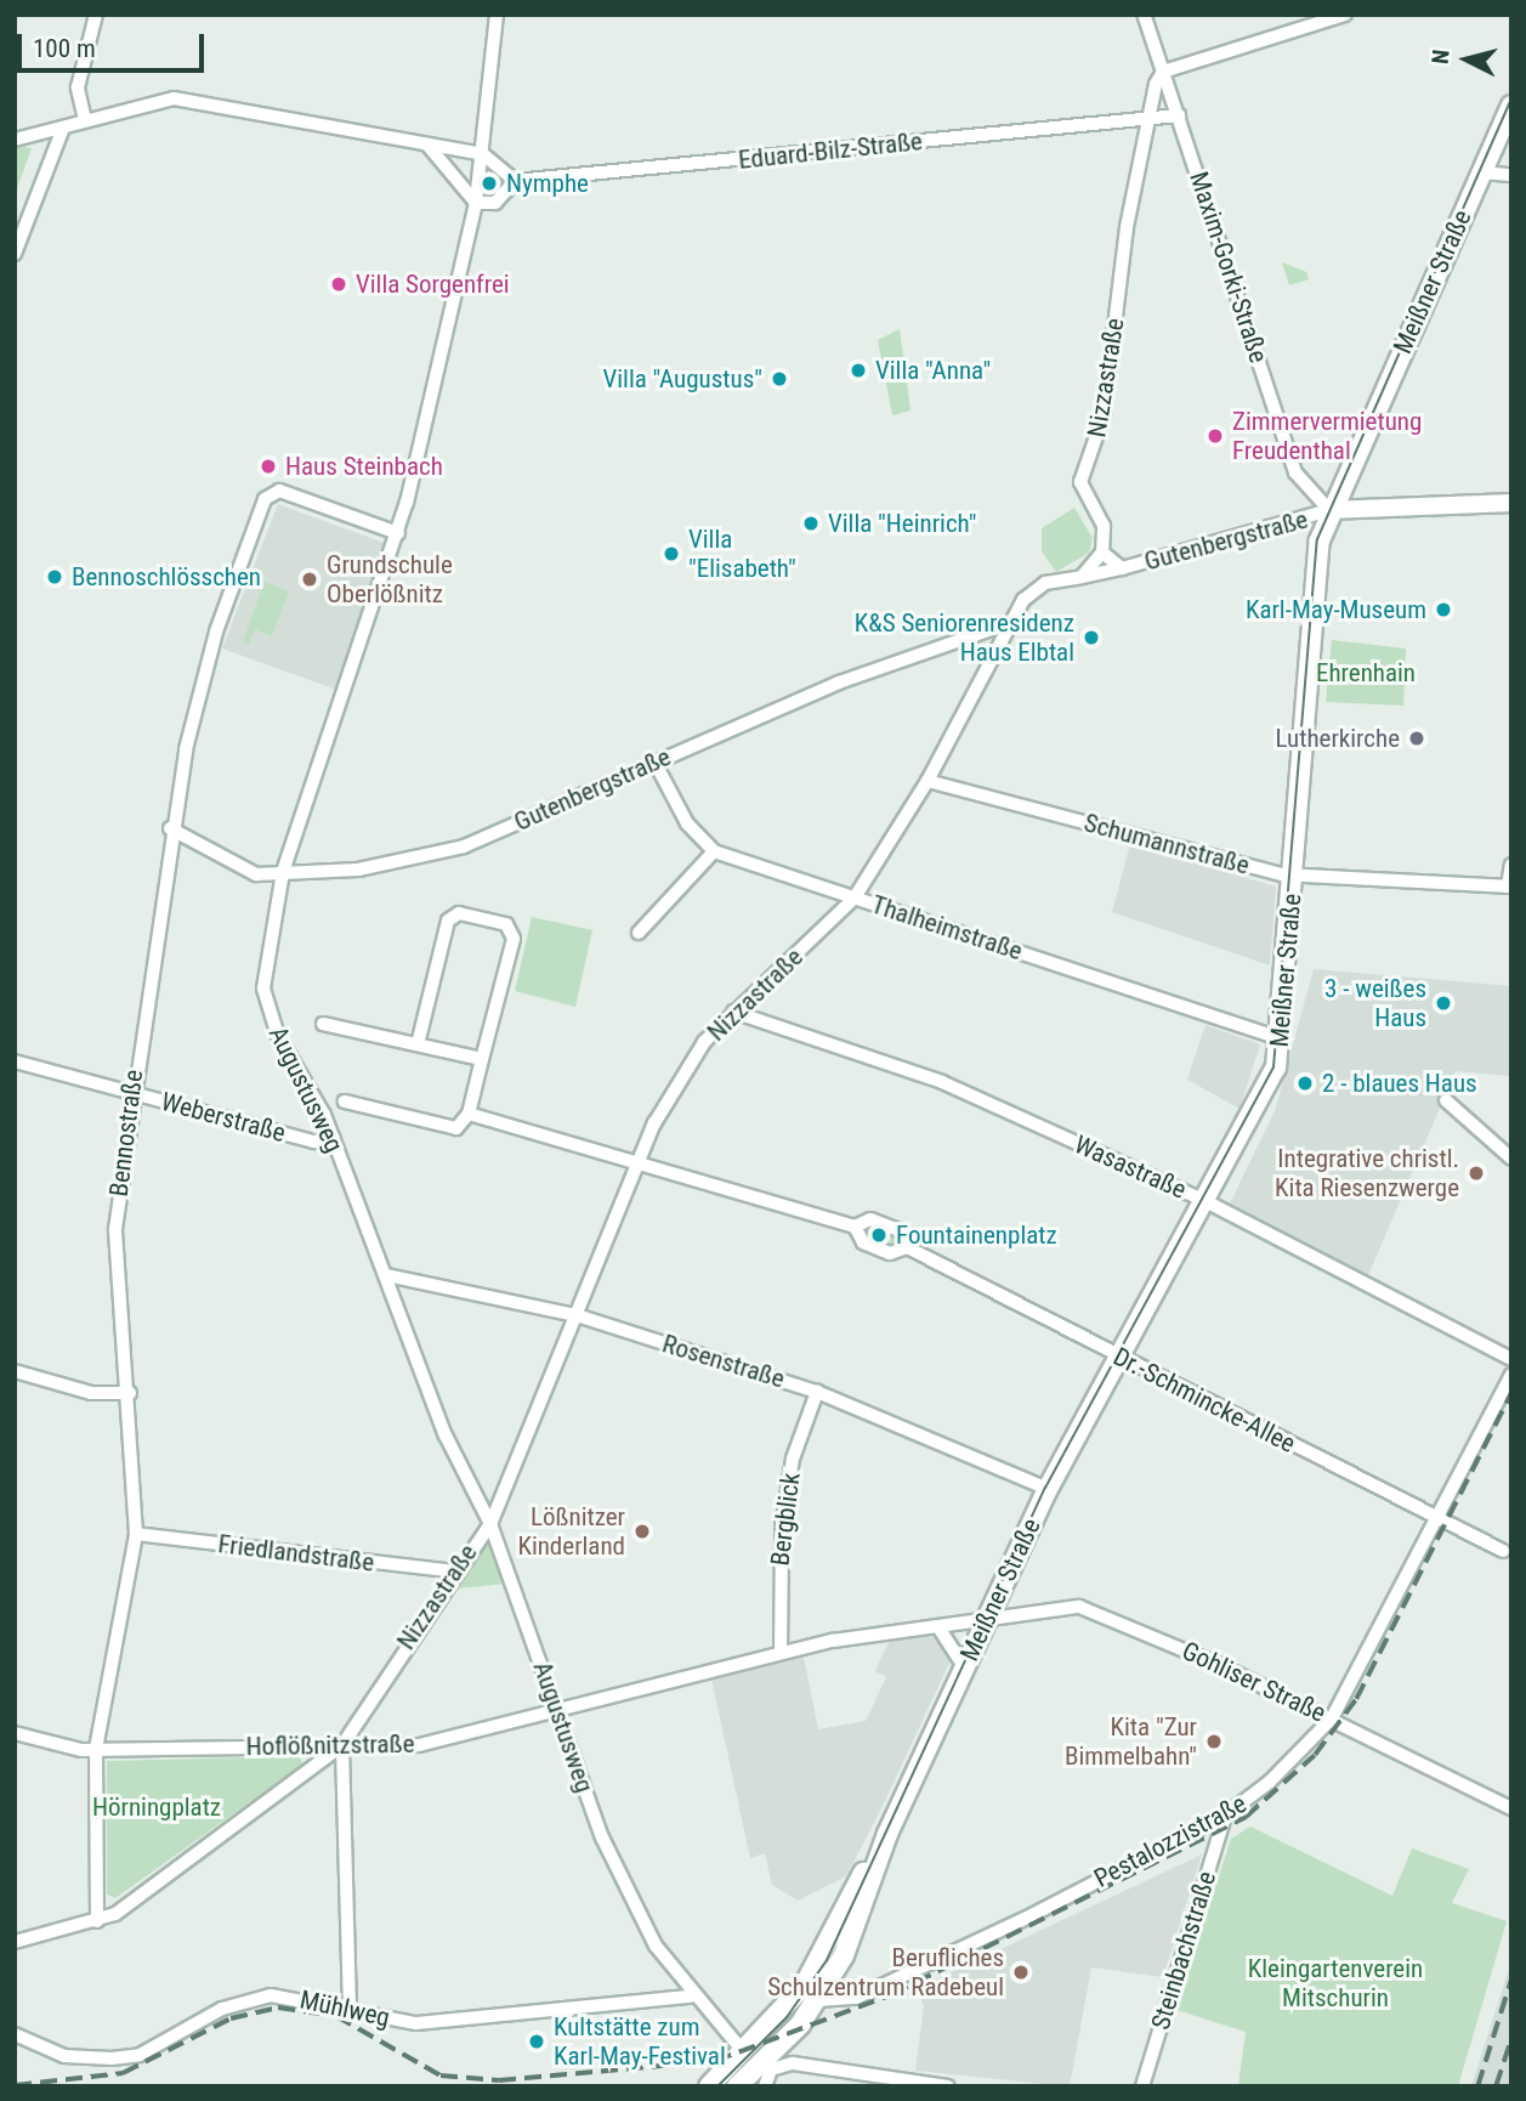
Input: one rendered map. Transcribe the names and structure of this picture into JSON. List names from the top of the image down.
{
  "streets": {
    "main road": ["Meißner Straße"],
    "street": [
      "Eduard-Bilz-Straße",
      "Maxim-Gorki-Straße",
      "Nizzastraße",
      "Gutenbergstraße",
      "Schumannstraße",
      "Thalheimstraße",
      "Augustusweg",
      "Weberstraße",
      "Bennostraße",
      "Wasastraße",
      "Rosenstraße",
      "Dr.-Schmincke-Allee",
      "Bergblick",
      "Friedlandstraße",
      "Gohliser Straße",
      "Hoflößnitzstraße",
      "Pestalozzistraße",
      "Steinbachstraße",
      "Mühlweg"
    ]
  },
  "crossings": [
    ["Eduard-Bilz-Straße", "Maxim-Gorki-Straße"],
    ["Eduard-Bilz-Straße", "Nizzastraße"],
    ["Maxim-Gorki-Straße", "Meißner Straße"],
    ["Maxim-Gorki-Straße", "Nizzastraße"],
    ["Maxim-Gorki-Straße", "Gutenbergstraße"],
    ["Meißner Straße", "Gutenbergstraße"],
    ["Meißner Straße", "Schumannstraße"],
    ["Meißner Straße", "Thalheimstraße"],
    ["Meißner Straße", "Augustusweg"],
    ["Meißner Straße", "Wasastraße"],
    ["Meißner Straße", "Rosenstraße"],
    ["Meißner Straße", "Dr.-Schmincke-Allee"],
    ["Meißner Straße", "Gohliser Straße"],
    ["Meißner Straße", "Hoflößnitzstraße"],
    ["Meißner Straße", "Pestalozzistraße"],
    ["Nizzastraße", "Gutenbergstraße"],
    ["Nizzastraße", "Schumannstraße"],
    ["Nizzastraße", "Thalheimstraße"],
    ["Nizzastraße", "Augustusweg"],
    ["Nizzastraße", "Wasastraße"],
    ["Nizzastraße", "Rosenstraße"],
    ["Nizzastraße", "Dr.-Schmincke-Allee"],
    ["Nizzastraße", "Friedlandstraße"],
    ["Nizzastraße", "Hoflößnitzstraße"],
    ["Gutenbergstraße", "Thalheimstraße"],
    ["Gutenbergstraße", "Augustusweg"],
    ["Gutenbergstraße", "Bennostraße"],
    ["Augustusweg", "Weberstraße"],
    ["Augustusweg", "Bennostraße"],
    ["Augustusweg", "Rosenstraße"],
    ["Augustusweg", "Dr.-Schmincke-Allee"],
    ["Augustusweg", "Hoflößnitzstraße"],
    ["Augustusweg", "Mühlweg"],
    ["Weberstraße", "Bennostraße"],
    ["Bennostraße", "Friedlandstraße"],
    ["Bennostraße", "Hoflößnitzstraße"],
    ["Rosenstraße", "Bergblick"],
    ["Dr.-Schmincke-Allee", "Pestalozzistraße"],
    ["Bergblick", "Hoflößnitzstraße"],
    ["Gohliser Straße", "Hoflößnitzstraße"],
    ["Gohliser Straße", "Pestalozzistraße"],
    ["Pestalozzistraße", "Steinbachstraße"]
  ],
  "parks": ["Ehrenhain", "Hörningplatz", "Kleingartenverein Mitschurin"],
  "places": [
    "Nymphe",
    "Villa Sorgenfrei",
    "Villa \"Anna\"",
    "Villa \"Augustus\"",
    "Zimmervermietung Freudenthal",
    "Haus Steinbach",
    "Villa \"Heinrich\"",
    "Villa \"Elisabeth\"",
    "Bennoschlösschen",
    "Grundschule Oberlößnitz",
    "Karl-May-Museum",
    "K&S Seniorenresidenz Haus Elbtal",
    "Lutherkirche",
    "3 - weißes Haus",
    "2 - blaues Haus",
    "Integrative christl. Kita Riesenzwerge",
    "Fountainenplatz",
    "Lößnitzer Kinderland",
    "Kita \"Zur Bimmelbahn\"",
    "Berufliches Schulzentrum Radebeul",
    "Kultstätte zum Karl-May-Festival"
  ],
  "scale_bar": "100 m",
  "north": "left"
}
